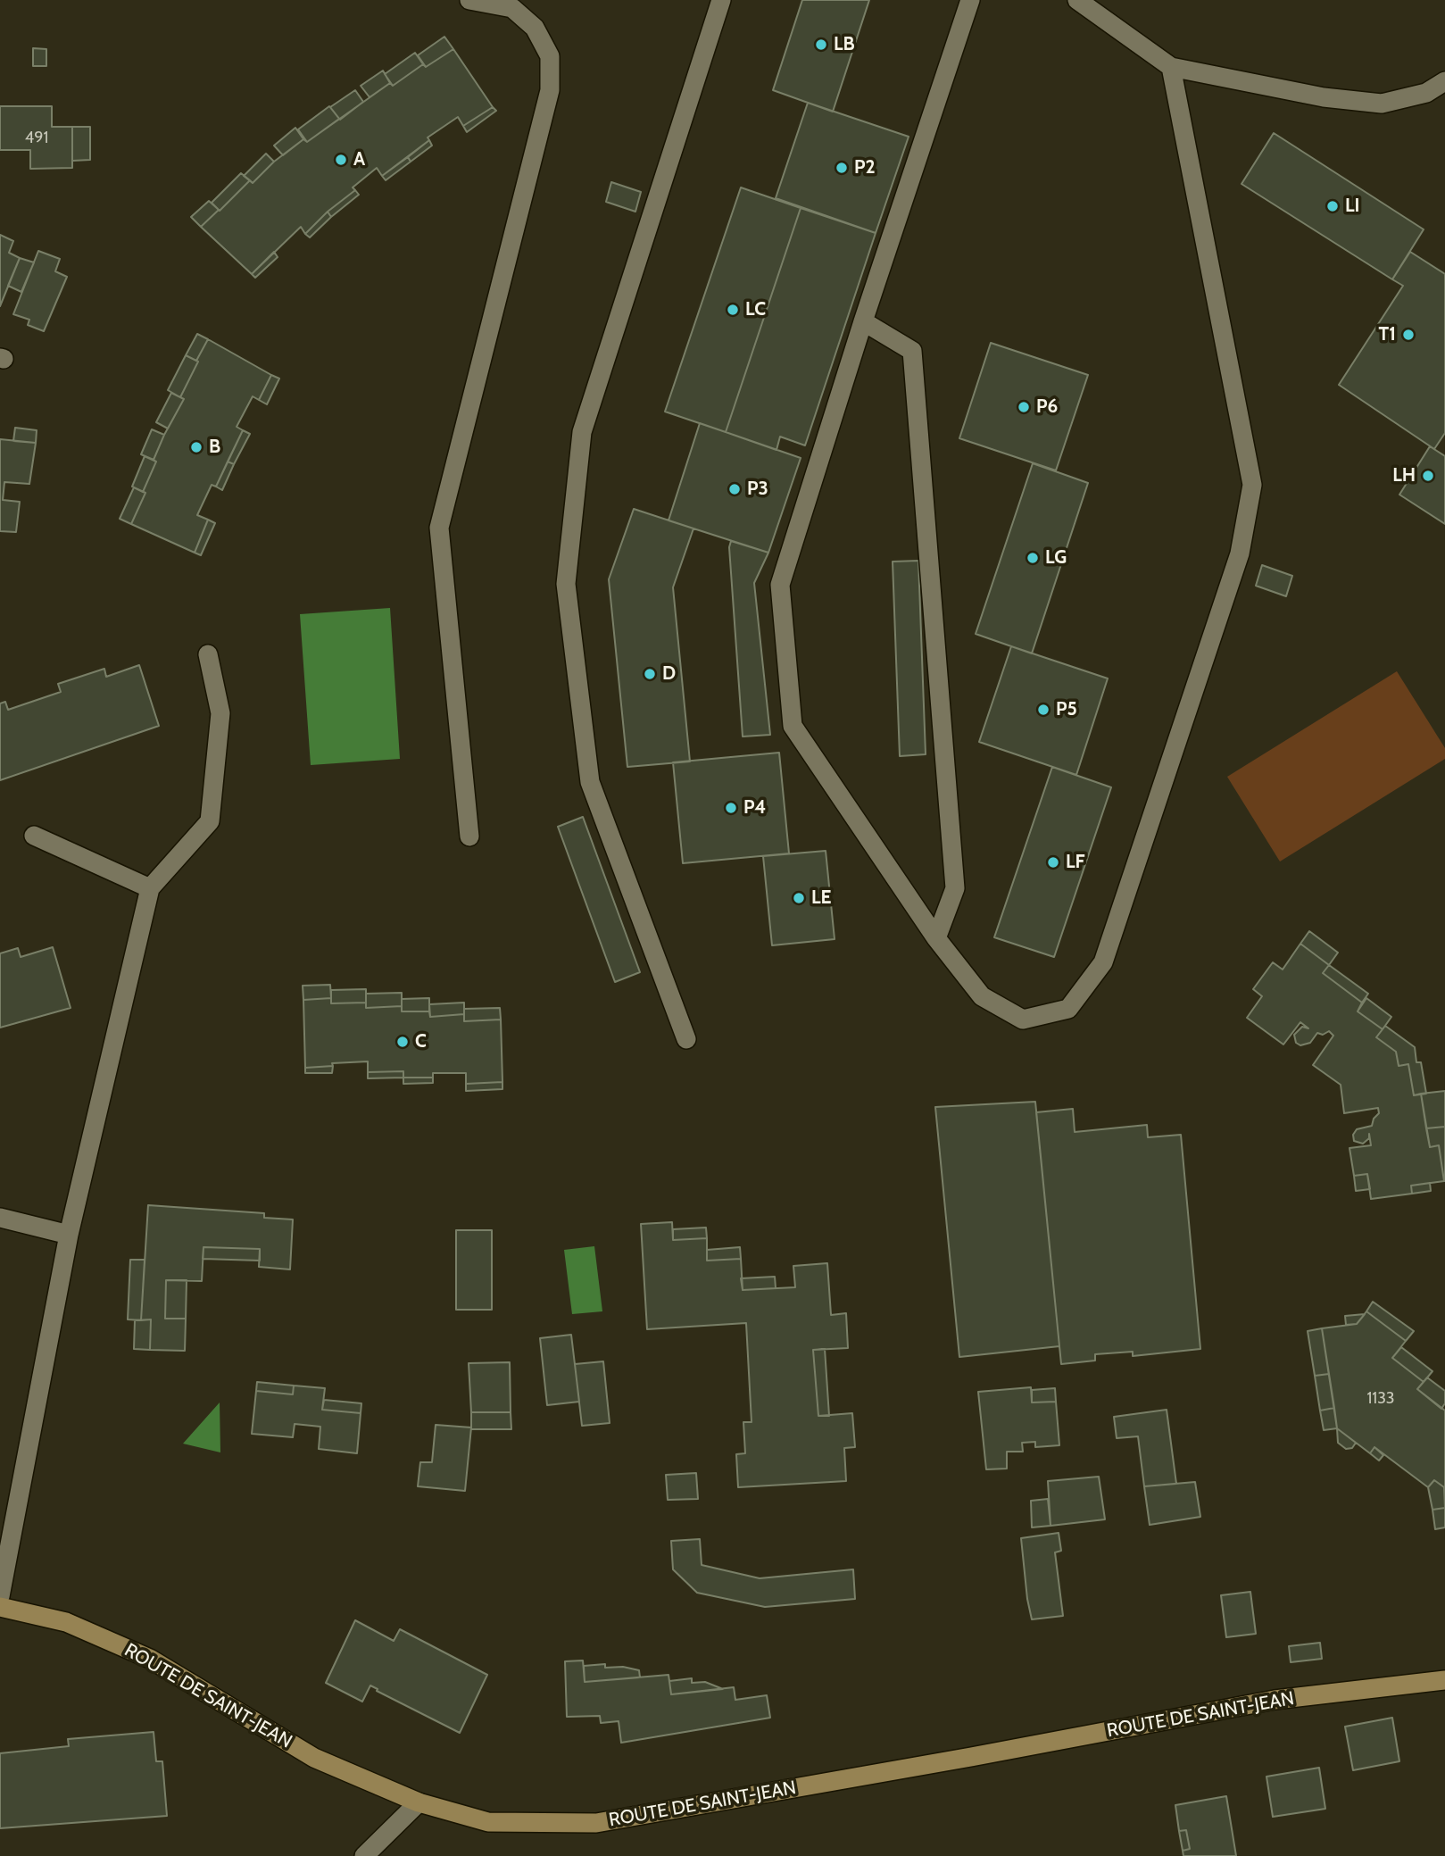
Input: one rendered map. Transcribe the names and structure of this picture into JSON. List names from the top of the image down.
{
  "streets": {
    "street": ["ROUTE DE SAINT-JEAN"]
  },
  "places": [
    "LB",
    "A",
    "P2",
    "LI",
    "LC",
    "T1",
    "P6",
    "B",
    "LH",
    "P3",
    "LG",
    "D",
    "P5",
    "P4",
    "LF",
    "LE",
    "C"
  ],
  "house_numbers": ["491", "1133"]
}
